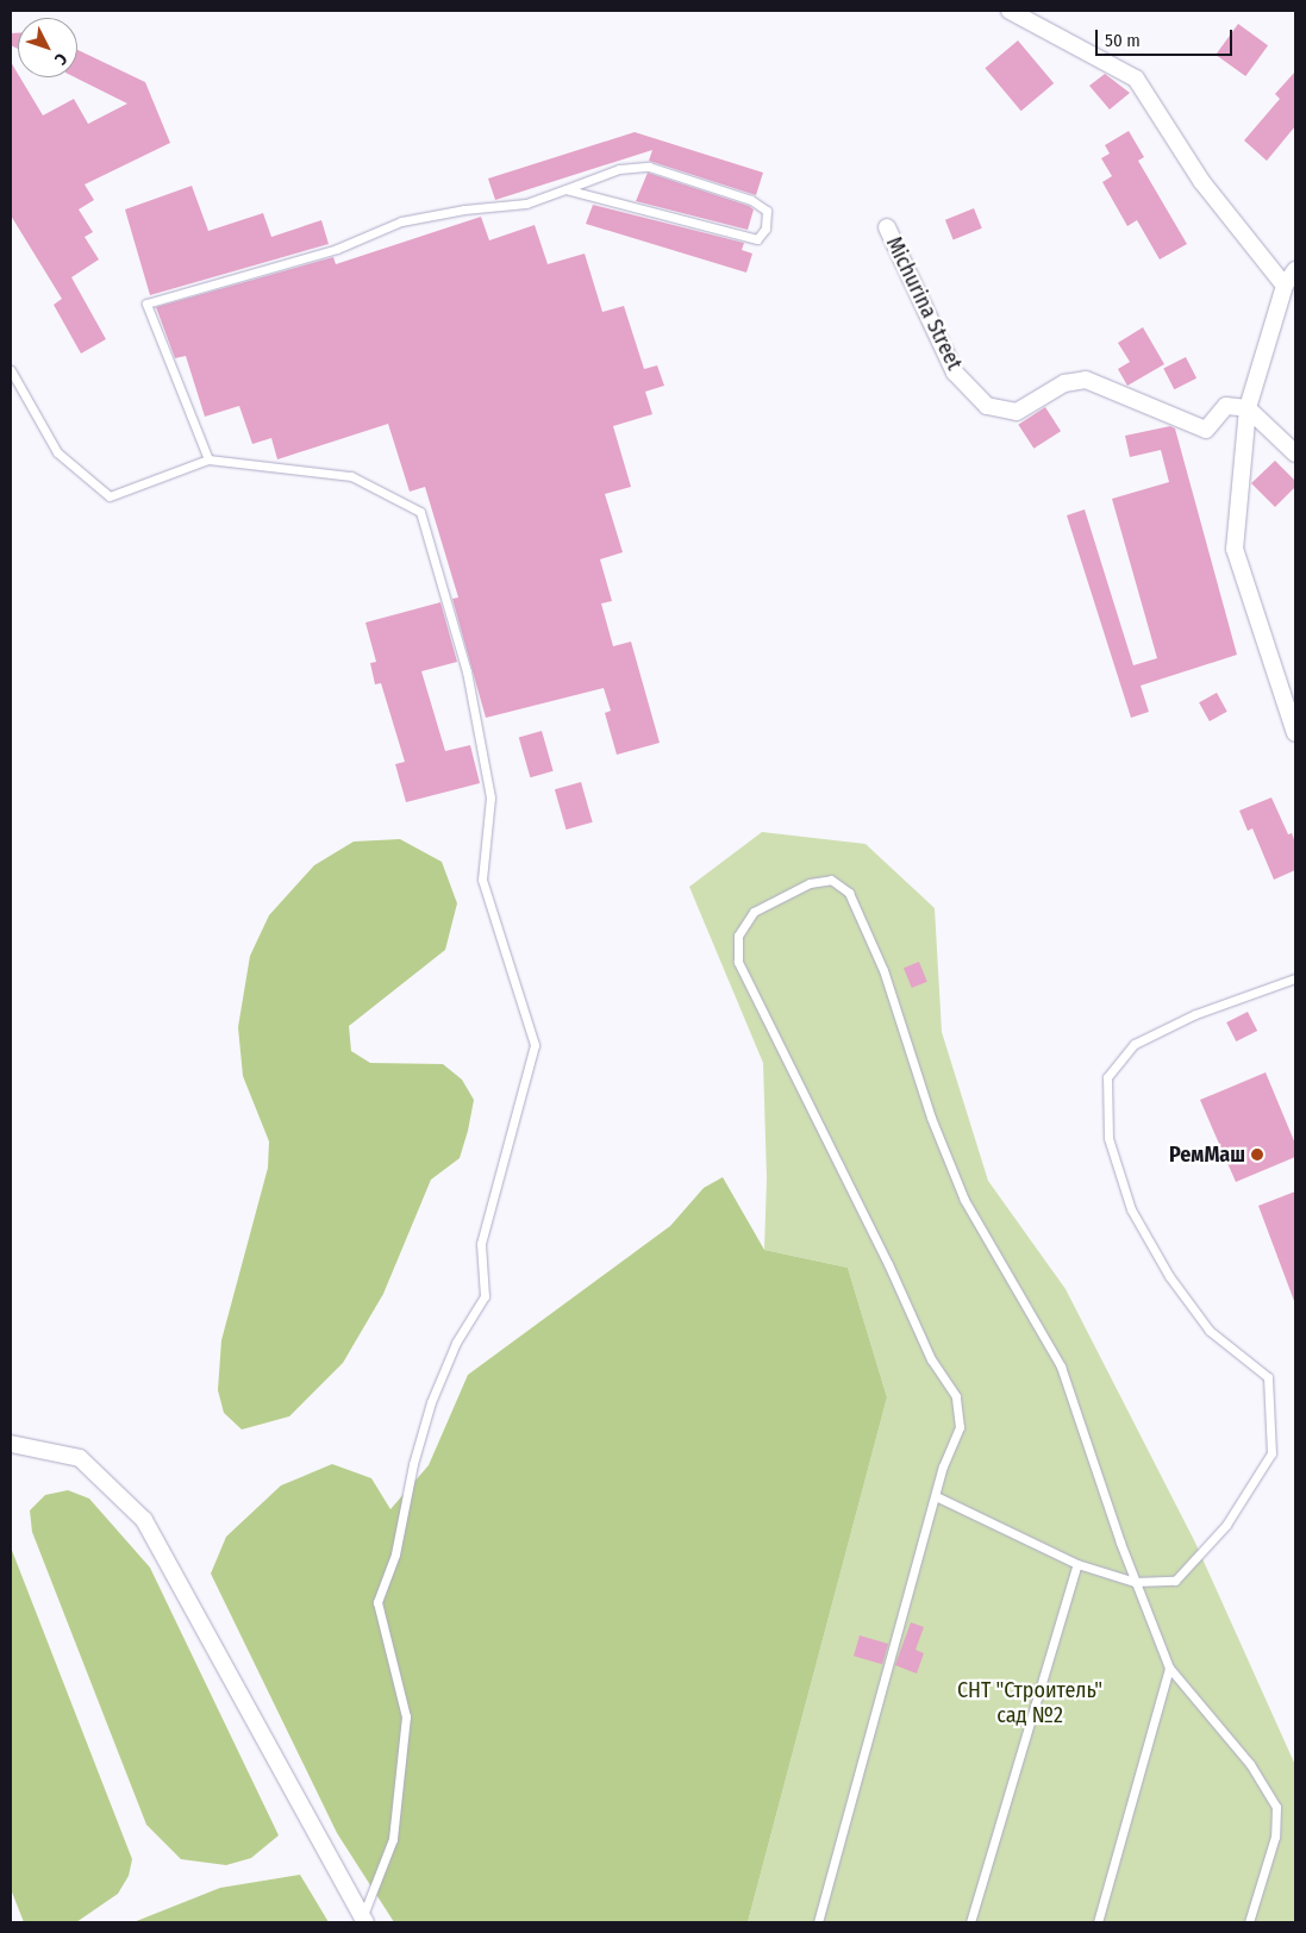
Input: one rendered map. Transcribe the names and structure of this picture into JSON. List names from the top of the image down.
{
  "streets": {
    "street": ["Michurina Street"]
  },
  "parks": ["СНТ \"Строитель\" сад №2"],
  "places": ["РемМаш"],
  "scale_bar": "50 m",
  "north": "bottom right"
}
